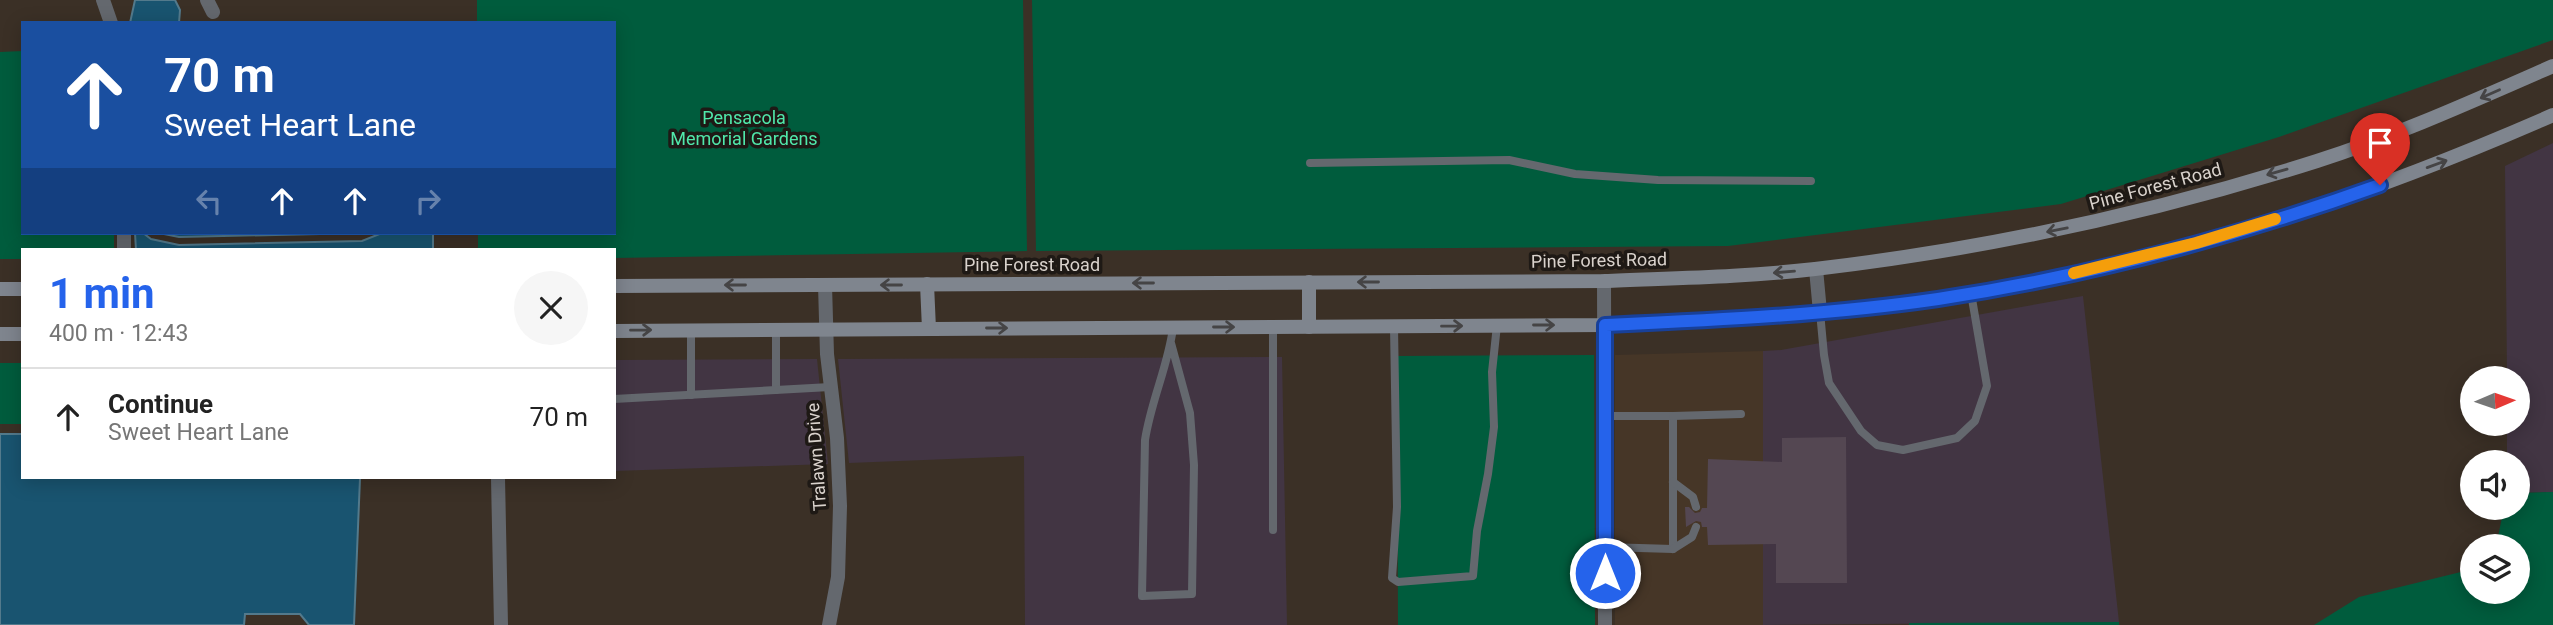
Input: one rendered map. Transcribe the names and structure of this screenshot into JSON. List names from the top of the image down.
{
  "streets": {
    "main road": ["Pine Forest Road"],
    "street": ["Tralawn Drive"]
  },
  "crossings": [
    ["Pine Forest Road", "Tralawn Drive"]
  ],
  "parks": ["Pensacola Memorial Gardens"],
  "north": "right",
  "page": {
    "turn": ["70 m", "Sweet Heart Lane"],
    "heading": ["1 min", "400 m · 12:43"],
    "list": [
      {
        "name": "Continue",
        "note": "Sweet Heart Lane",
        "value": "70 m"
      }
    ]
  }
}
